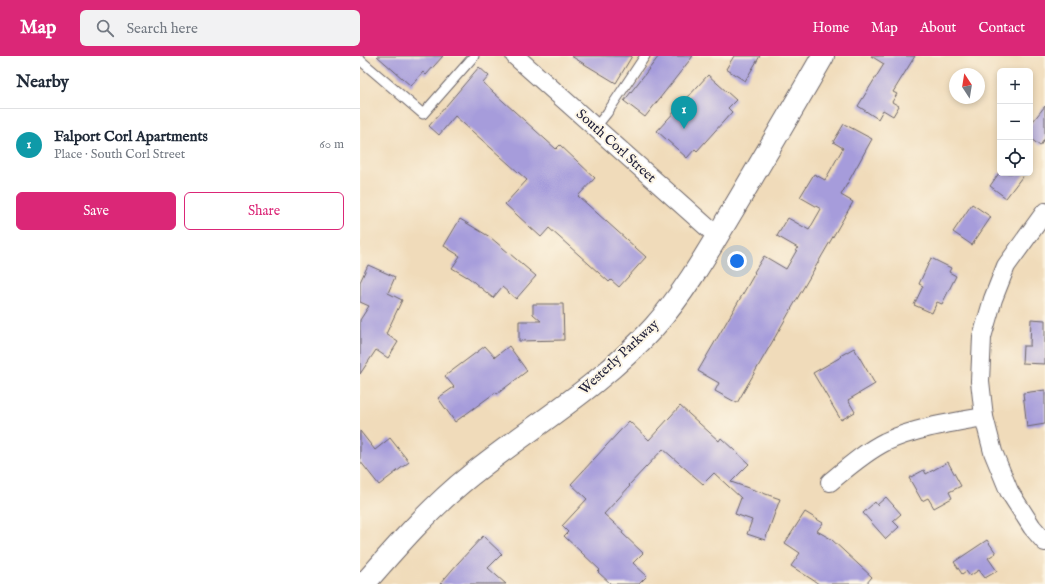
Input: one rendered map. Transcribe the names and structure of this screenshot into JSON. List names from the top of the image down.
{
  "streets": {
    "main road": ["Westerly Parkway"],
    "street": ["South Corl Street"]
  },
  "crossings": [
    ["South Corl Street", "Westerly Parkway"]
  ],
  "north": "top",
  "page": {
    "header": "Map",
    "search": "Search here",
    "nav": [
      "Home",
      "Map",
      "About",
      "Contact"
    ],
    "heading": "Nearby",
    "map_buttons": ["+", "−"],
    "pins": "1",
    "list": [
      {
        "mark": "1",
        "name": "Falport Corl Apartments",
        "note": "Place · South Corl Street",
        "value": "60 m"
      }
    ],
    "buttons": ["Save", "Share"]
  }
}
